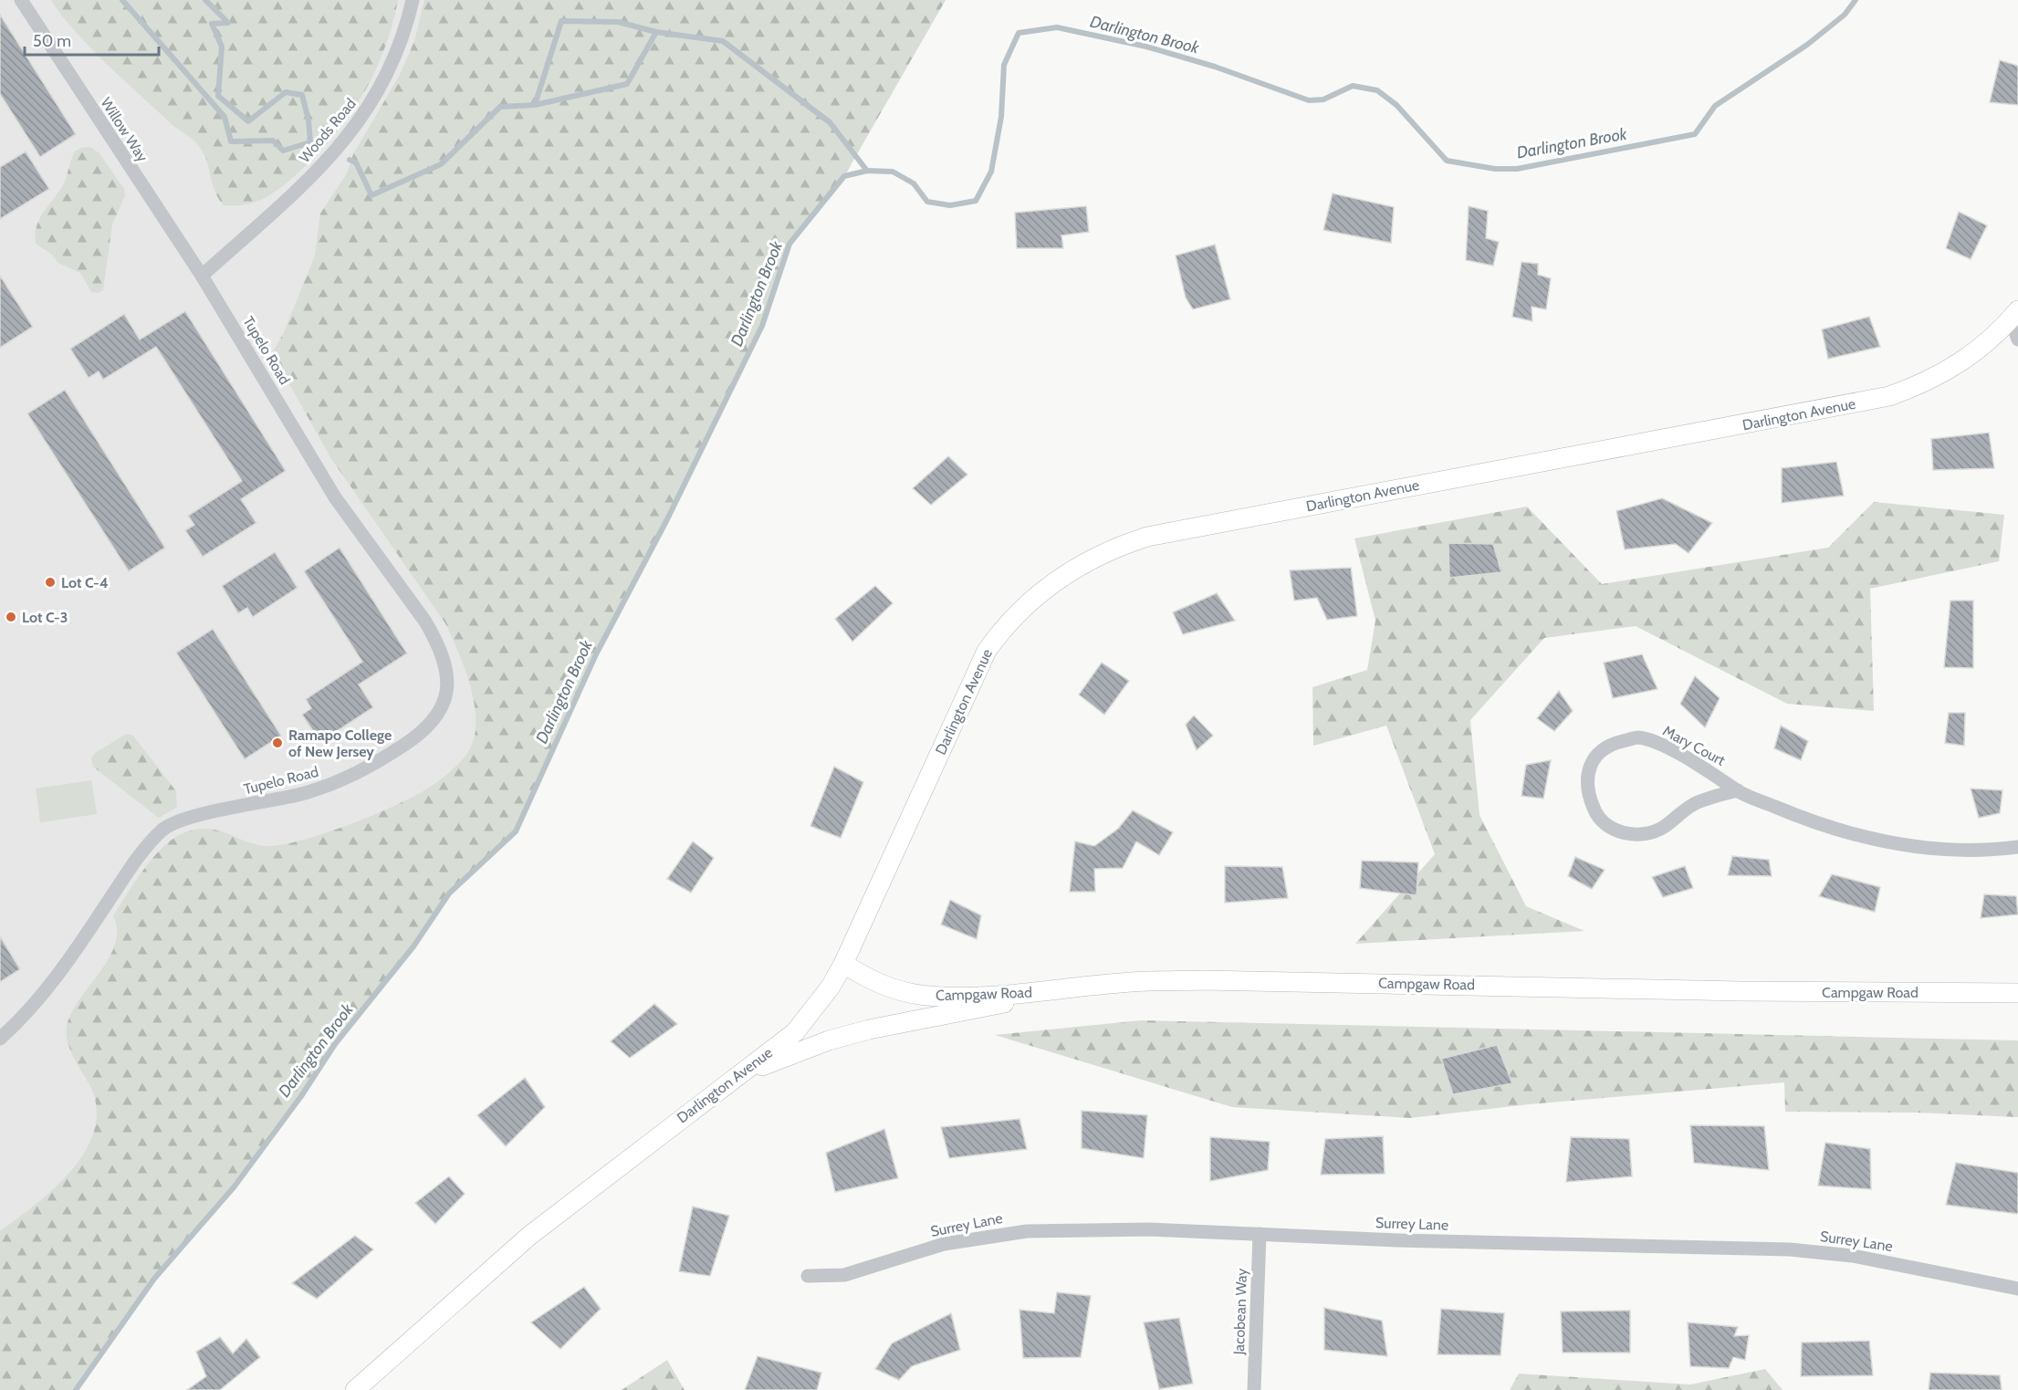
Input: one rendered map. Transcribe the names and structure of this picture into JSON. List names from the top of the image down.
{
  "streets": {
    "main road": ["Darlington Avenue", "Campgaw Road"],
    "street": [
      "Willow Way",
      "Woods Road",
      "Tupelo Road",
      "Mary Court",
      "Surrey Lane",
      "Jacobean Way"
    ]
  },
  "crossings": [
    ["Willow Way", "Woods Road"],
    ["Willow Way", "Tupelo Road"],
    ["Woods Road", "Tupelo Road"],
    ["Darlington Avenue", "Campgaw Road"],
    ["Surrey Lane", "Jacobean Way"]
  ],
  "water": ["Darlington Brook"],
  "places": ["Lot C-4", "Lot C-3", "Ramapo College of New Jersey"],
  "scale_bar": "50 m"
}
